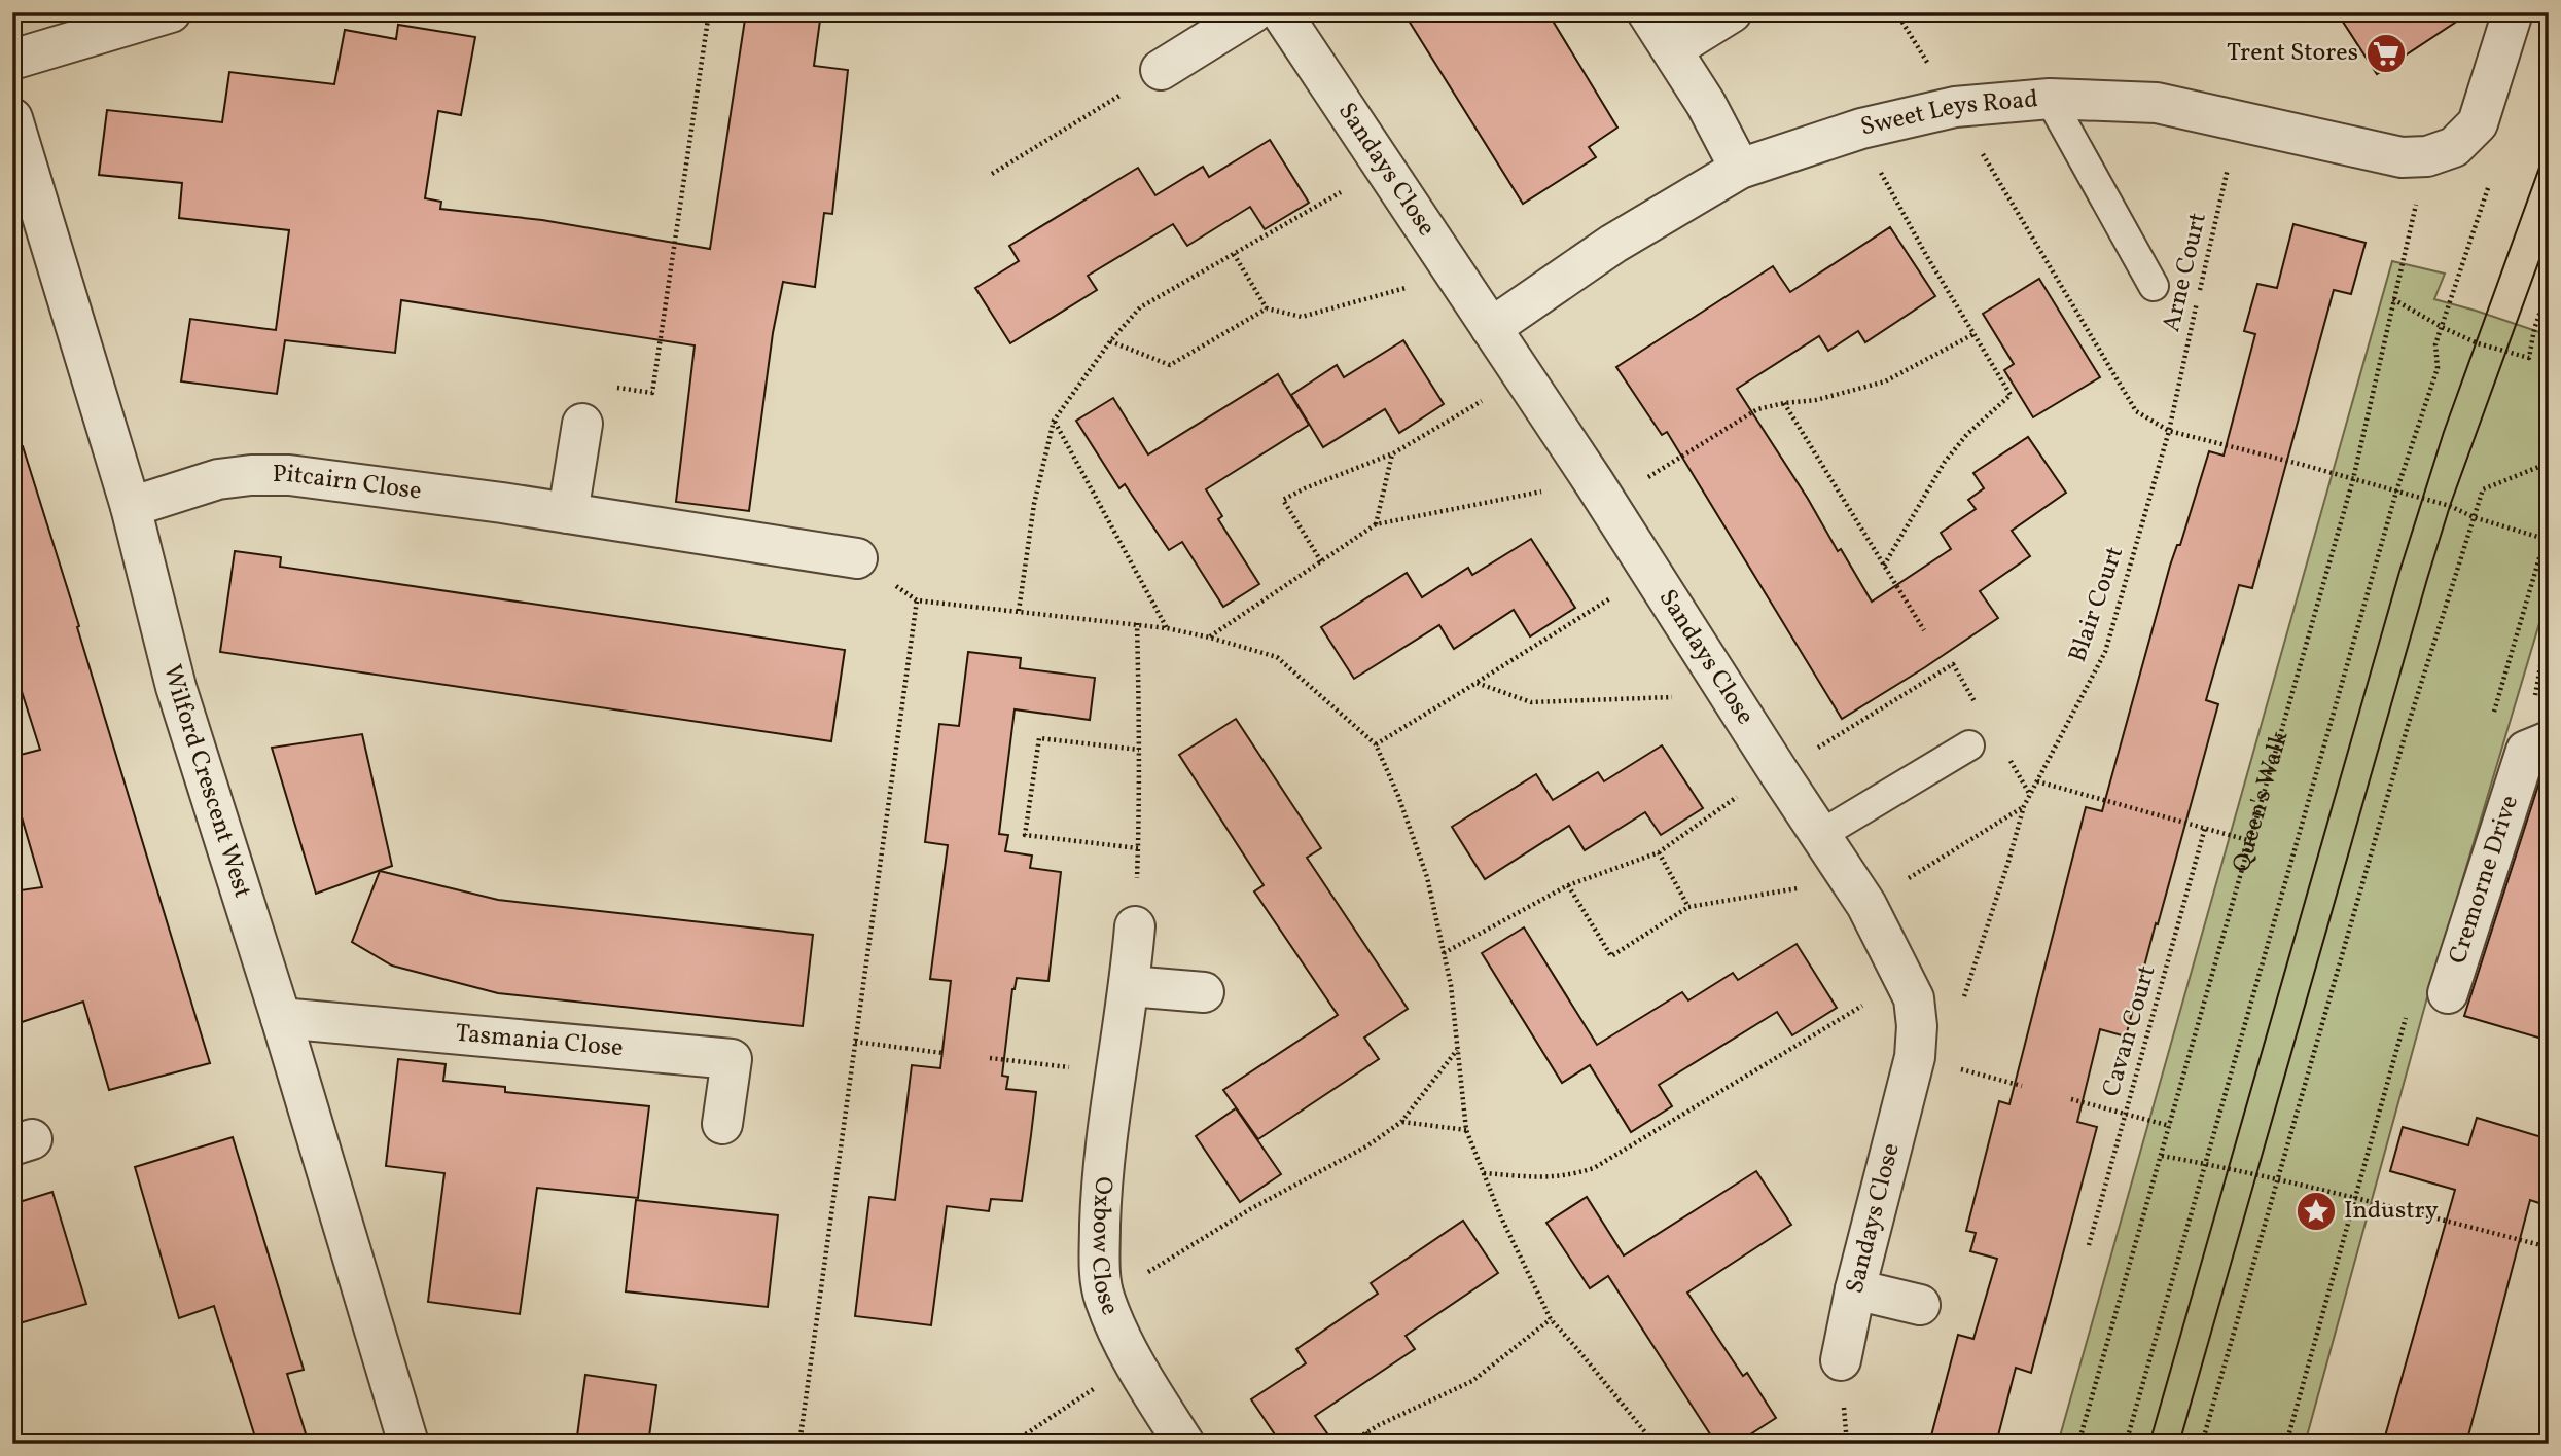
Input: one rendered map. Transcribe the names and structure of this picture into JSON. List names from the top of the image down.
{
  "streets": {
    "street": [
      "Sweet Leys Road",
      "Sandays Close",
      "Pitcairn Close",
      "Wilford Crescent West",
      "Cremorne Drive",
      "Tasmania Close",
      "Oxbow Close"
    ],
    "path": [
      "Arne Court",
      "Blair Court",
      "Queen's Walk",
      "Cavan Court"
    ]
  },
  "crossings": [
    ["Sweet Leys Road", "Sandays Close"],
    ["Sweet Leys Road", "Arne Court"],
    ["Sweet Leys Road", "Queen's Walk"],
    ["Arne Court", "Blair Court"],
    ["Pitcairn Close", "Wilford Crescent West"],
    ["Wilford Crescent West", "Tasmania Close"]
  ],
  "places": {
    "supermarket": ["Trent Stores"],
    "place": ["Industry"]
  }
}
